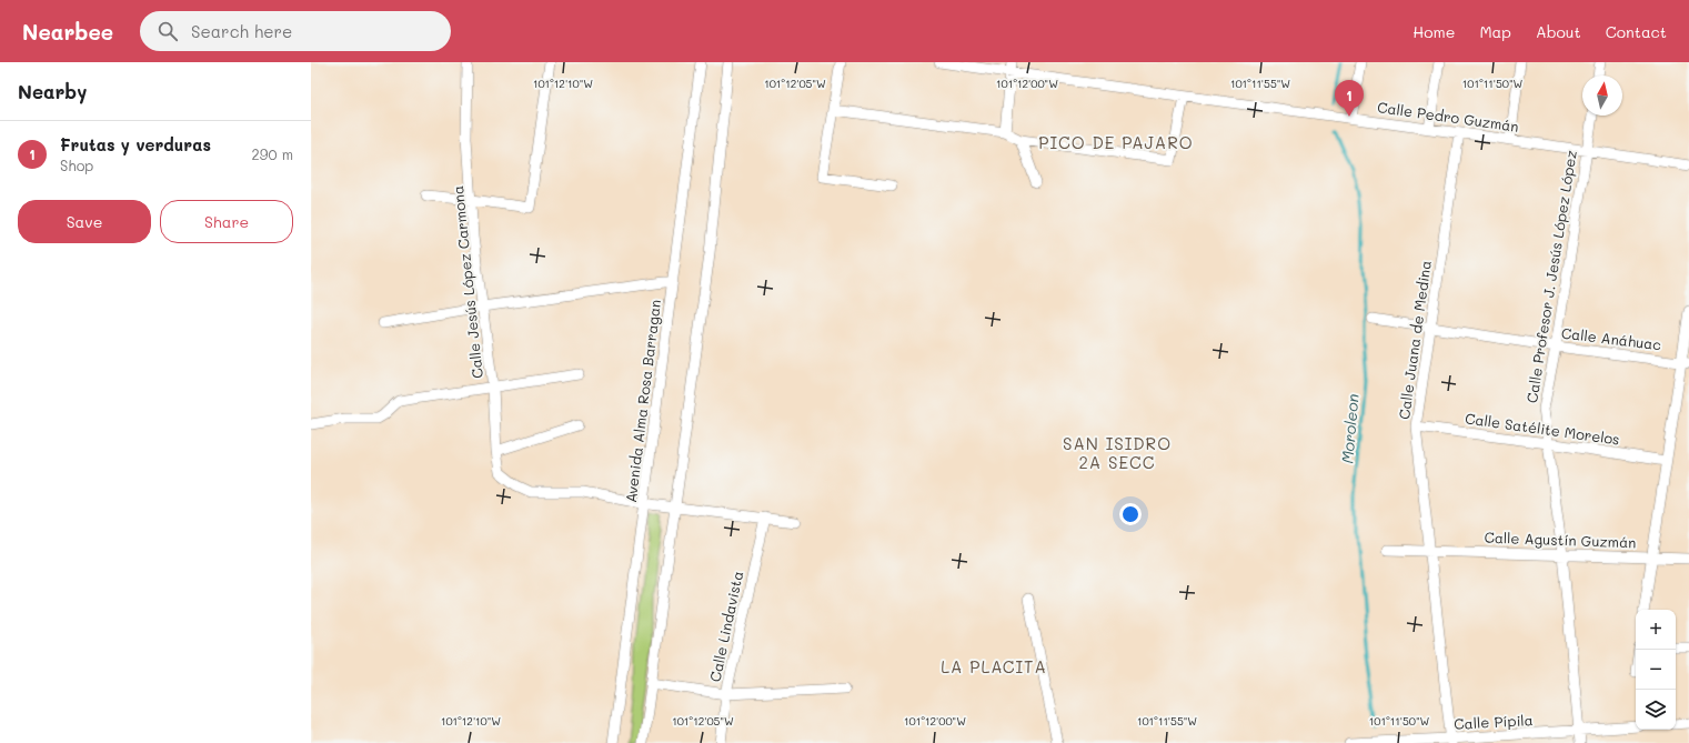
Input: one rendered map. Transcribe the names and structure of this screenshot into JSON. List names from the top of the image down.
{
  "streets": {
    "street": [
      "Calle Pedro Guzmán",
      "Calle Profesor J. Jesús López López",
      "Calle Jesús López Carmona",
      "Calle Anáhuac",
      "Calle Juana de Medina",
      "Avenida Alma Rosa Barragan",
      "Calle Satélite Morelos",
      "Calle Agustín Guzmán",
      "Calle Lindavista",
      "Calle Pípila"
    ]
  },
  "crossings": [
    ["Calle Pedro Guzmán", "Calle Profesor J. Jesús López López"],
    ["Calle Pedro Guzmán", "Calle Juana de Medina"],
    ["Calle Profesor J. Jesús López López", "Calle Anáhuac"],
    ["Calle Profesor J. Jesús López López", "Calle Satélite Morelos"],
    ["Calle Profesor J. Jesús López López", "Calle Agustín Guzmán"],
    ["Calle Profesor J. Jesús López López", "Calle Pípila"],
    ["Calle Jesús López Carmona", "Avenida Alma Rosa Barragan"],
    ["Calle Anáhuac", "Calle Juana de Medina"],
    ["Calle Juana de Medina", "Calle Satélite Morelos"],
    ["Calle Juana de Medina", "Calle Agustín Guzmán"],
    ["Calle Juana de Medina", "Calle Pípila"]
  ],
  "districts": ["PICO DE PAJARO", "SAN ISIDRO 2A SECC", "LA PLACITA"],
  "water": ["Moroleon"],
  "north": "top",
  "page": {
    "header": "Nearbee",
    "search": "Search here",
    "nav": [
      "Home",
      "Map",
      "About",
      "Contact"
    ],
    "heading": "Nearby",
    "pins": "1",
    "list": [
      {
        "mark": "1",
        "name": "Frutas y verduras",
        "note": "Shop",
        "value": "290 m"
      }
    ],
    "buttons": ["Save", "Share"],
    "map_buttons": ["+", "−"]
  },
  "coordinates": [
    "101°12'10\"W",
    "101°12'05\"W",
    "101°12'00\"W",
    "101°11'55\"W",
    "101°11'50\"W"
  ]
}
